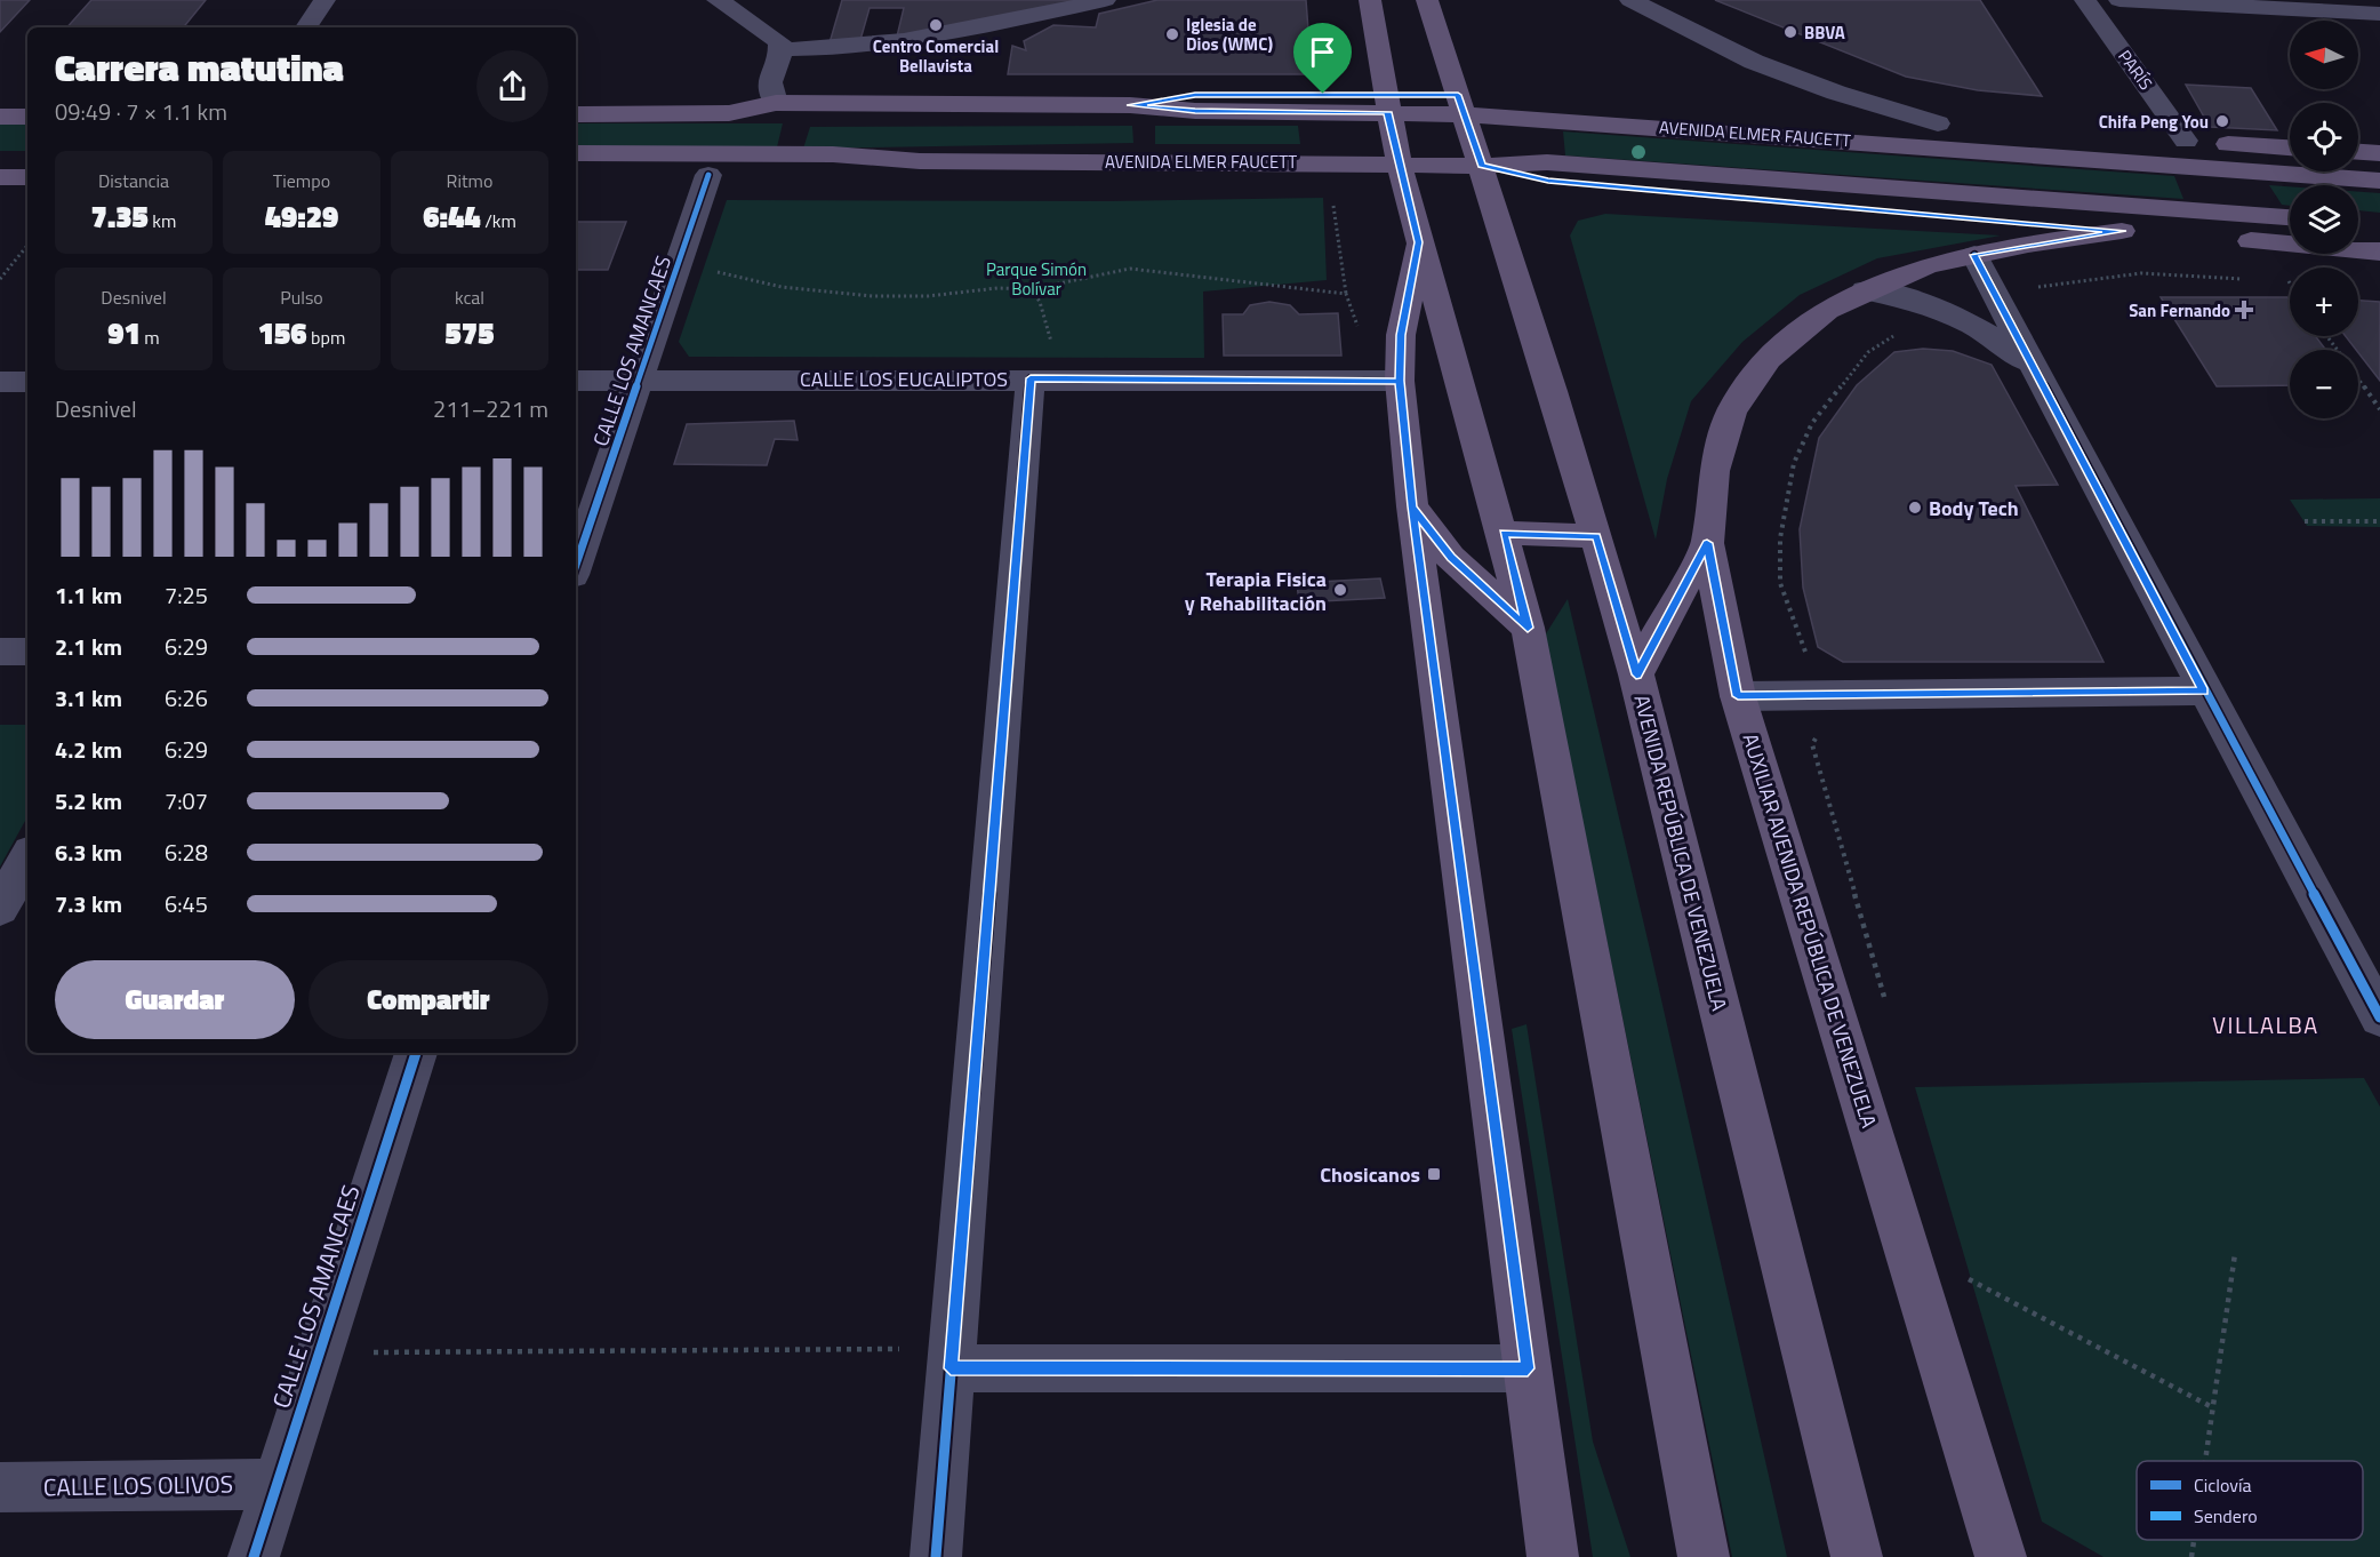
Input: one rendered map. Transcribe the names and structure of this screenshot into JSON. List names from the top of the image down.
{
  "streets": {
    "main road": ["AVENIDA ELMER FAUCETT", "AVENIDA REPÚBLICA DE VENEZUELA", "AUXILIAR AVENIDA REPÚBLICA DE VENEZUELA"],
    "street": [
      "PARÍS",
      "CALLE LOS AMANCAES",
      "CALLE LOS EUCALIPTOS",
      "CALLE LOS OLIVOS"
    ]
  },
  "crossings": [
    ["AVENIDA ELMER FAUCETT", "CALLE LOS AMANCAES"],
    ["AVENIDA ELMER FAUCETT", "AVENIDA REPÚBLICA DE VENEZUELA"],
    ["AVENIDA ELMER FAUCETT", "AUXILIAR AVENIDA REPÚBLICA DE VENEZUELA"],
    ["CALLE LOS AMANCAES", "CALLE LOS EUCALIPTOS"],
    ["CALLE LOS AMANCAES", "CALLE LOS OLIVOS"]
  ],
  "districts": ["VILLALBA"],
  "parks": ["Parque Simón Bolívar"],
  "places": {
    "other": [
      "Centro Comercial Bellavista",
      "BBVA",
      "Iglesia de Dios (WMC)",
      "Chifa Peng You",
      "Body Tech",
      "Terapia Fisica y Rehabilitación"
    ],
    "health": ["San Fernando"],
    "transit": ["Chosicanos"]
  },
  "legend": ["Ciclovía", "Sendero"],
  "north": "left",
  "page": {
    "map_buttons": ["+", "−"],
    "heading": ["Carrera matutina", "09:49 · 7 × 1.1 km"],
    "stats": [
      ["Distancia", "7.35 km"],
      ["Tiempo", "49:29"],
      ["Ritmo", "6:44 /km"],
      ["Desnivel", "91 m"],
      ["Pulso", "156 bpm"],
      ["kcal", "575"]
    ],
    "chart": ["Desnivel", "211–221 m"],
    "list": [
      {
        "name": "1.1 km",
        "note": "7:25"
      },
      {
        "name": "2.1 km",
        "note": "6:29"
      },
      {
        "name": "3.1 km",
        "note": "6:26"
      },
      {
        "name": "4.2 km",
        "note": "6:29"
      },
      {
        "name": "5.2 km",
        "note": "7:07"
      },
      {
        "name": "6.3 km",
        "note": "6:28"
      },
      {
        "name": "7.3 km",
        "note": "6:45"
      }
    ],
    "buttons": ["Guardar", "Compartir"]
  }
}
